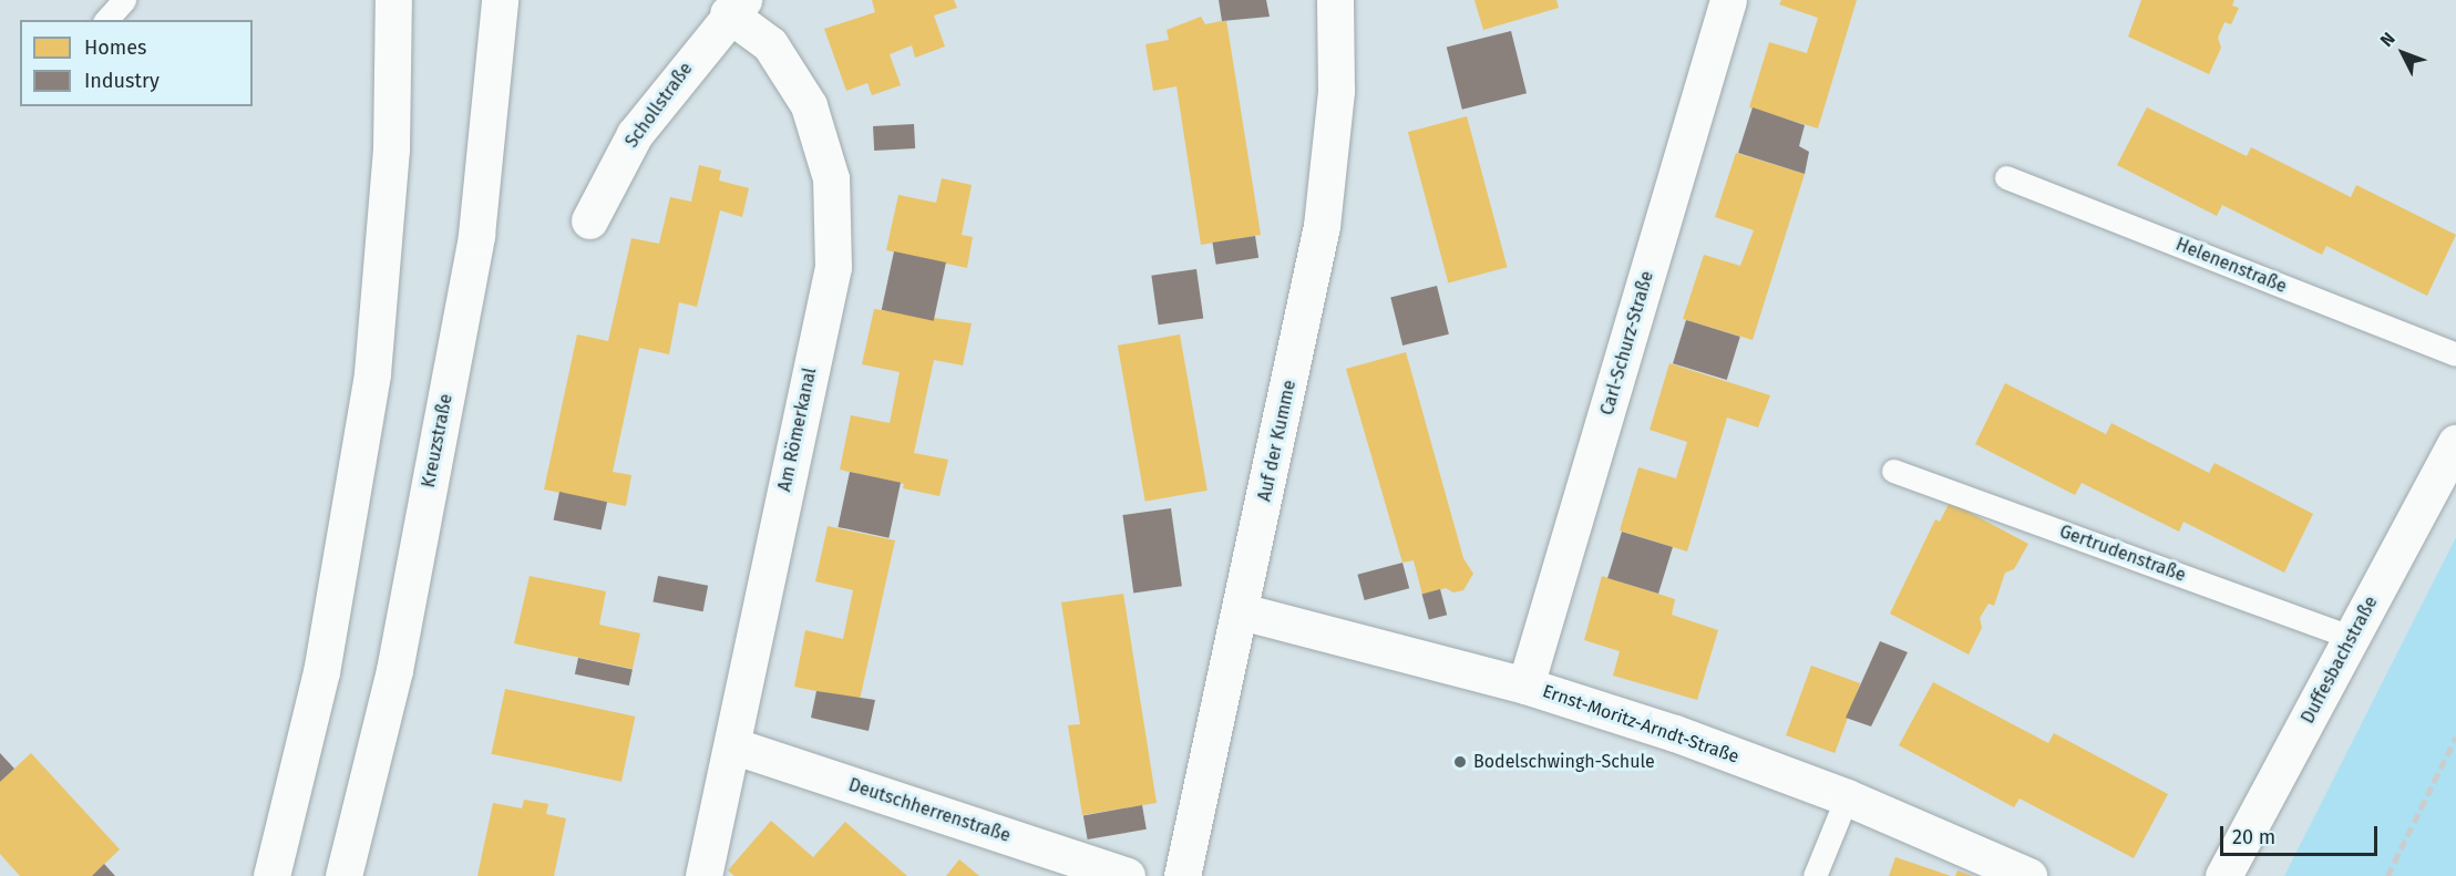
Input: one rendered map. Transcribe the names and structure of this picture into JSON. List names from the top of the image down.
{
  "streets": {
    "street": [
      "Schollstraße",
      "Carl-Schurz-Straße",
      "Am Römerkanal",
      "Kreuzstraße",
      "Auf der Kumme",
      "Duffesbachstraße",
      "Ernst-Moritz-Arndt-Straße",
      "Deutschherrenstraße"
    ],
    "lane": ["Helenenstraße", "Gertrudenstraße"]
  },
  "crossings": [
    ["Schollstraße", "Am Römerkanal"],
    ["Carl-Schurz-Straße", "Ernst-Moritz-Arndt-Straße"],
    ["Am Römerkanal", "Deutschherrenstraße"],
    ["Auf der Kumme", "Ernst-Moritz-Arndt-Straße"],
    ["Gertrudenstraße", "Duffesbachstraße"]
  ],
  "places": ["Bodelschwingh-Schule"],
  "legend": ["Homes", "Industry"],
  "scale_bar": "20 m",
  "north": "top left"
}
